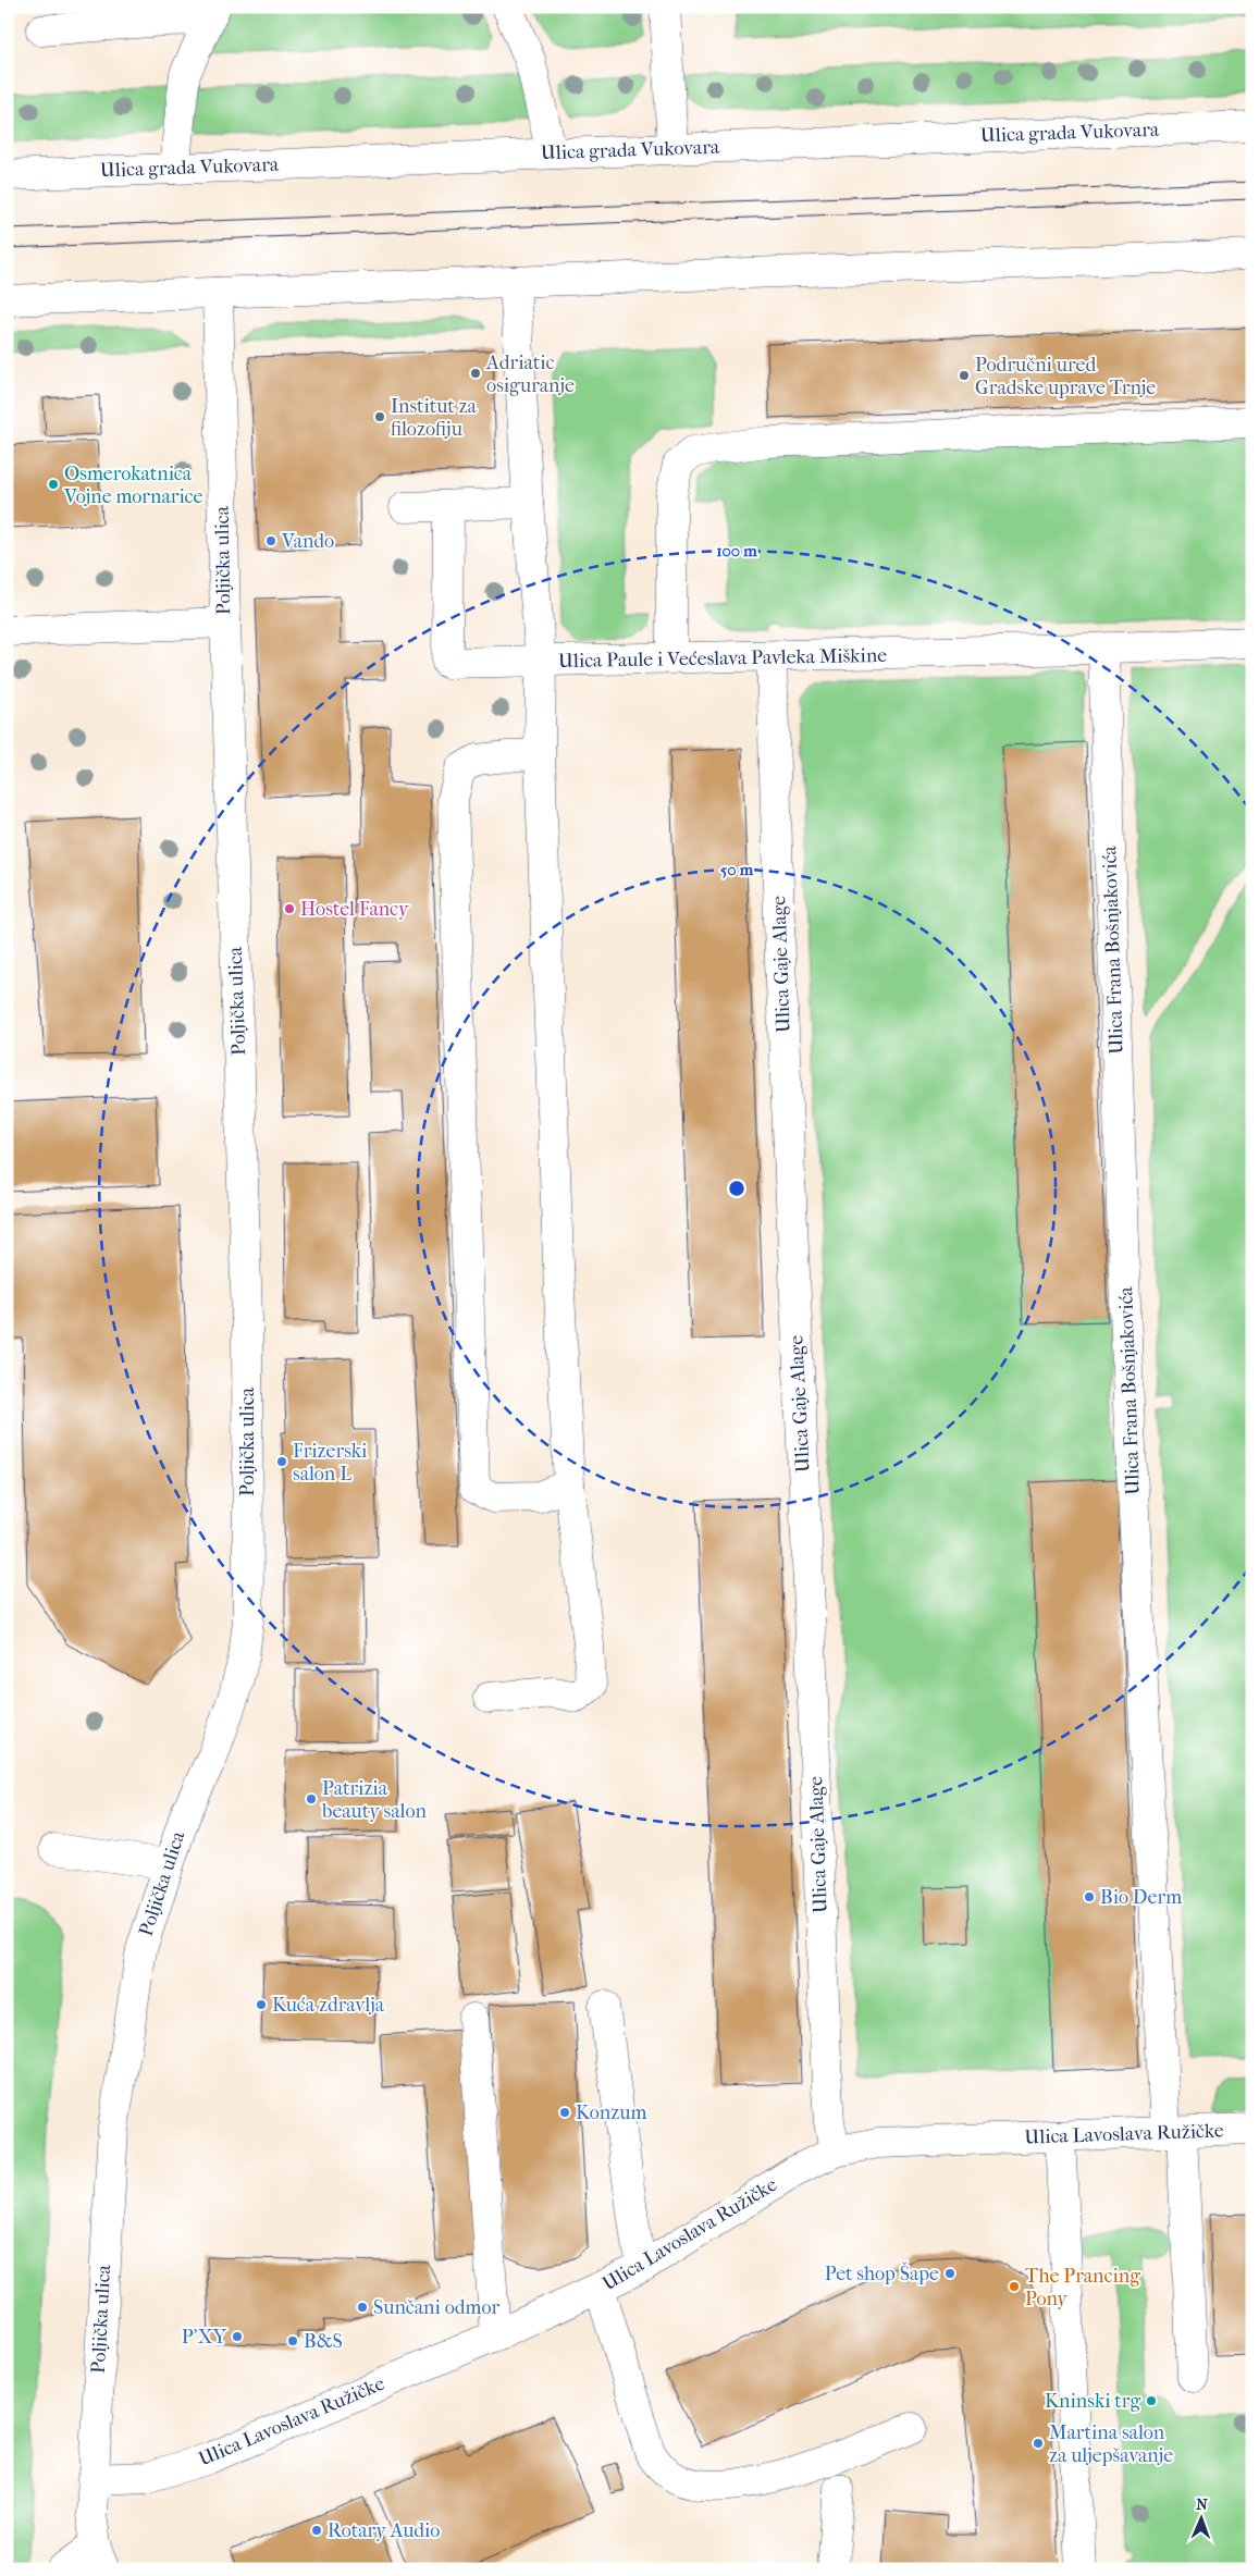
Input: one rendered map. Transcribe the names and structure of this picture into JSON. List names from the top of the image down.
{
  "streets": {
    "street": [
      "Ulica grada Vukovara",
      "Poljička ulica",
      "Ulica Paule i Većeslava Pavleka Miškine",
      "Ulica Frana Bošnjakovića",
      "Ulica Gaje Alage",
      "Ulica Lavoslava Ružičke"
    ]
  },
  "crossings": [
    ["Poljička ulica", "Ulica Lavoslava Ružičke"],
    ["Ulica Paule i Većeslava Pavleka Miškine", "Ulica Frana Bošnjakovića"],
    ["Ulica Paule i Većeslava Pavleka Miškine", "Ulica Gaje Alage"],
    ["Ulica Frana Bošnjakovića", "Ulica Lavoslava Ružičke"],
    ["Ulica Gaje Alage", "Ulica Lavoslava Ružičke"]
  ],
  "places": [
    "Adriatic osiguranje",
    "Područni ured Gradske uprave Trnje",
    "Institut za filozofiju",
    "Osmerokatnica Vojne mornarice",
    "Vando",
    "Hostel Fancy",
    "Frizerski salon L",
    "Patrizia beauty salon",
    "Bio Derm",
    "Kuća zdravlja",
    "Konzum",
    "Pet shop Šape",
    "The Prancing Pony",
    "Sunčani odmor",
    "P'XY",
    "B&S",
    "Kninski trg",
    "Martina salon za uljepšavanje",
    "Rotary Audio"
  ],
  "north": "top",
  "rings": ["100 m", "50 m"]
}
